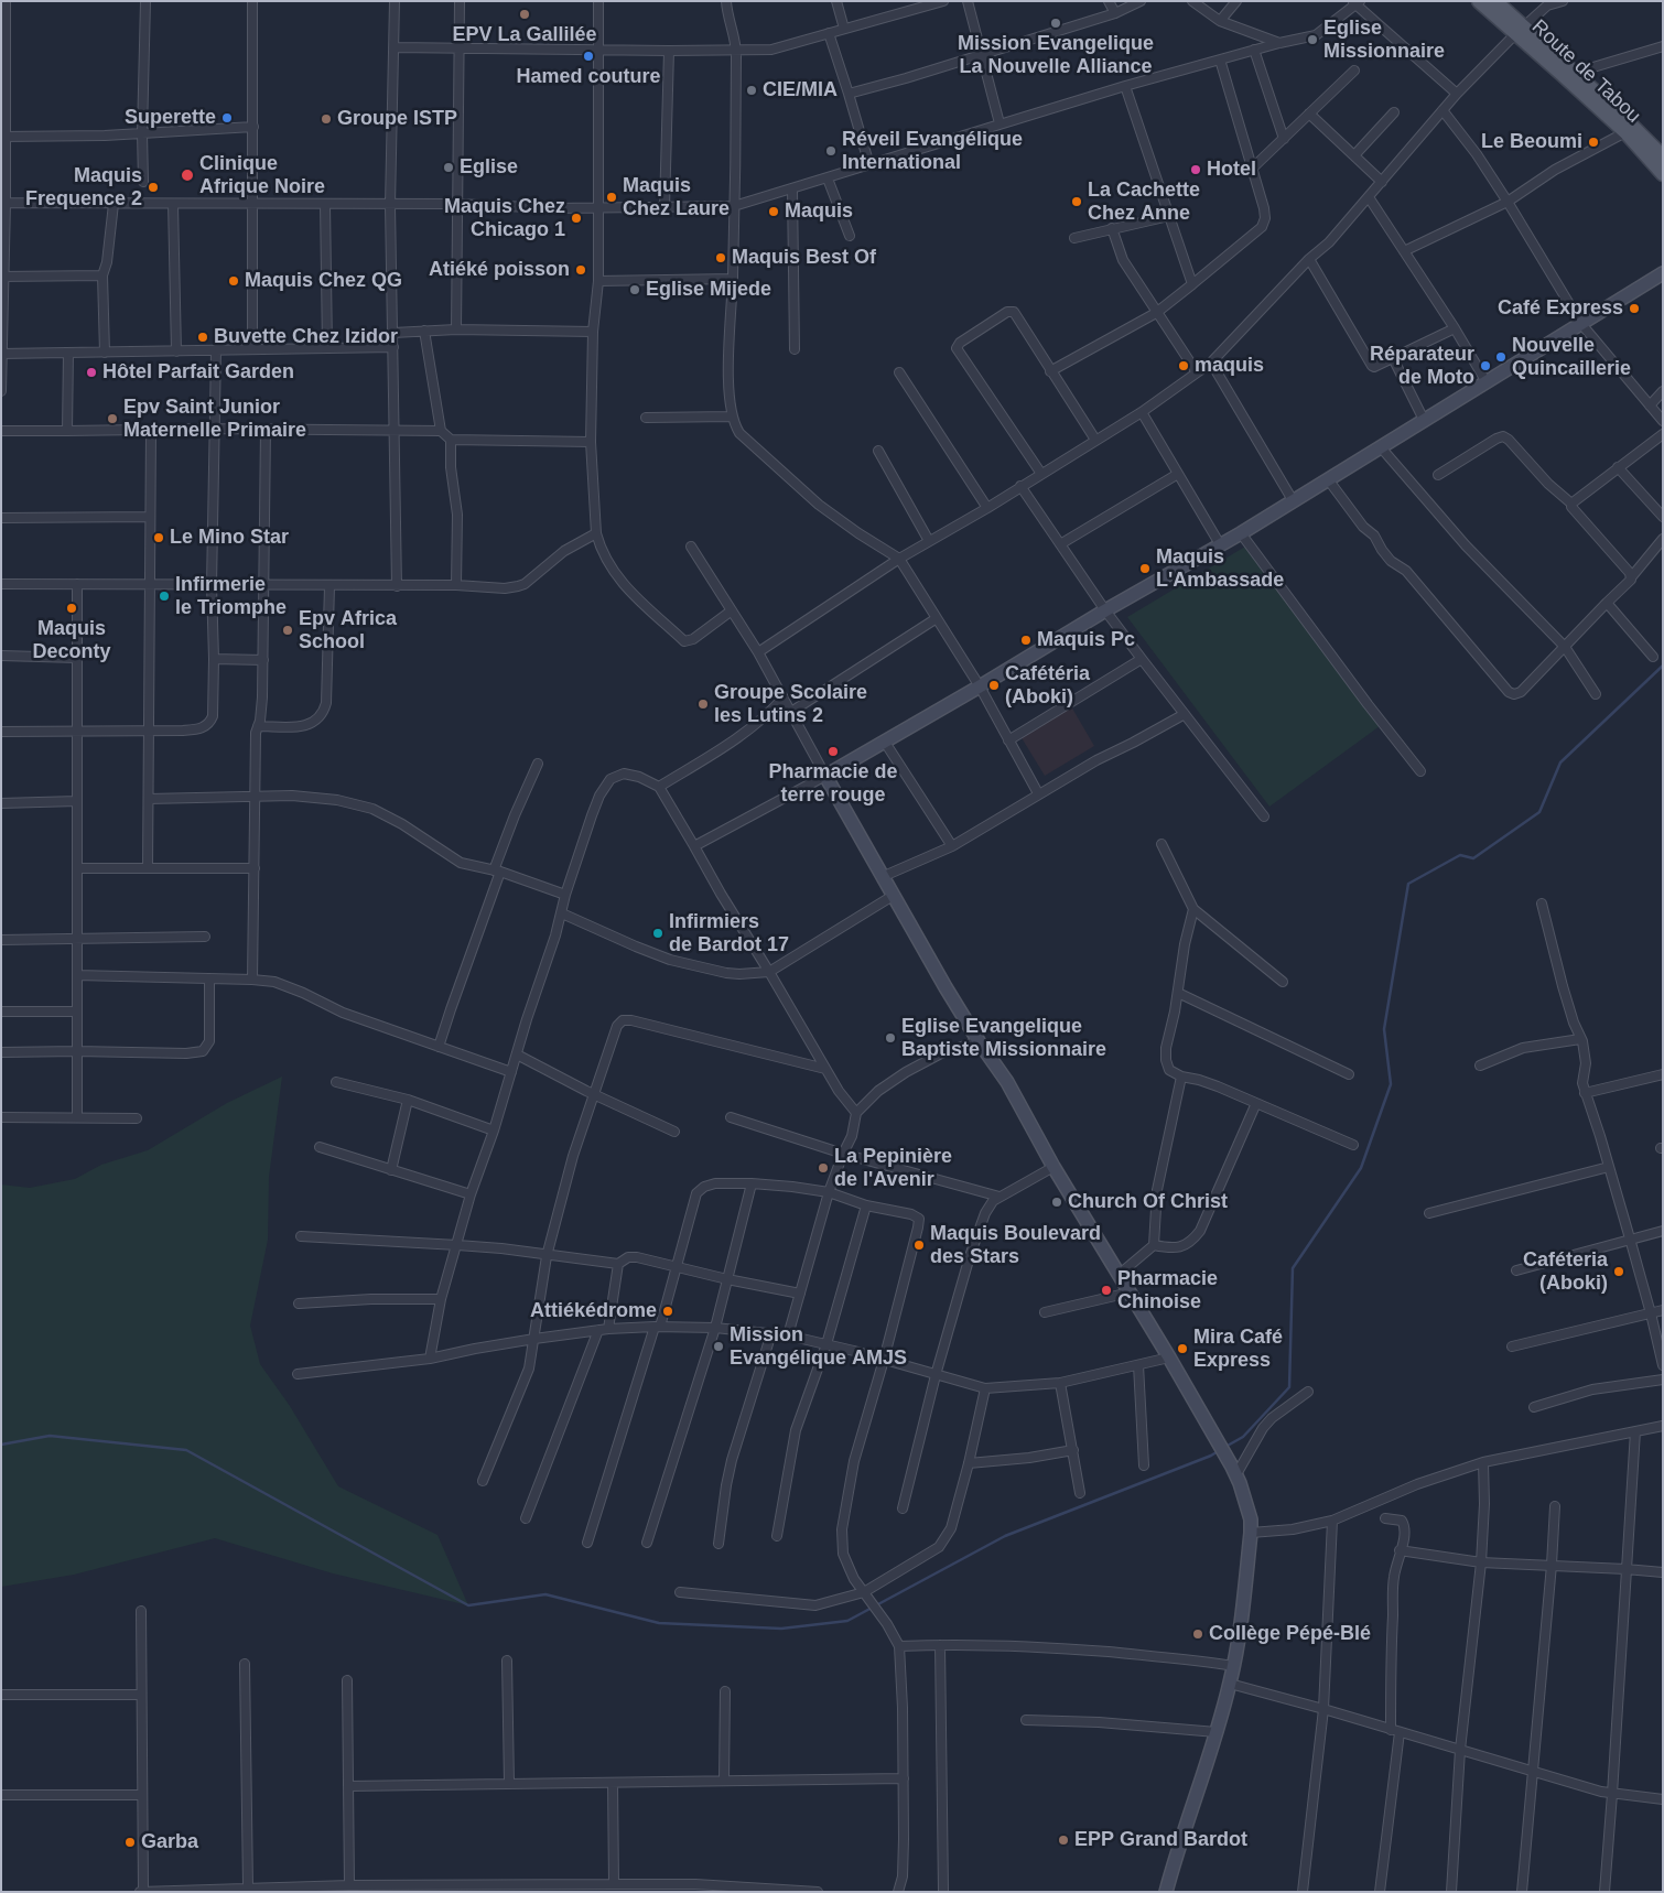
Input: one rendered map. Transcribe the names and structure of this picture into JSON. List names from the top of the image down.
{
  "streets": {
    "main road": ["Route de Tabou"]
  },
  "places": [
    "EPV La Gallilée",
    "Mission Evangelique La Nouvelle Alliance",
    "Eglise Missionnaire",
    "Hamed couture",
    "CIE/MIA",
    "Superette",
    "Groupe ISTP",
    "Le Beoumi",
    "Réveil Evangélique International",
    "Eglise",
    "Hotel",
    "Clinique Afrique Noire",
    "Maquis Frequence 2",
    "Maquis Chez Laure",
    "La Cachette Chez Anne",
    "Maquis",
    "Maquis Chez Chicago 1",
    "Maquis Best Of",
    "Atiéké poisson",
    "Maquis Chez QG",
    "Eglise Mijede",
    "Café Express",
    "Buvette Chez Izidor",
    "Nouvelle Quincaillerie",
    "maquis",
    "Réparateur de Moto",
    "Hôtel Parfait Garden",
    "Epv Saint Junior Maternelle Primaire",
    "Le Mino Star",
    "Maquis L'Ambassade",
    "Infirmerie le Triomphe",
    "Maquis Deconty",
    "Epv Africa School",
    "Maquis Pc",
    "Cafétéria (Aboki)",
    "Groupe Scolaire les Lutins 2",
    "Pharmacie de terre rouge",
    "Infirmiers de Bardot 17",
    "Eglise Evangelique Baptiste Missionnaire",
    "La Pepinière de l'Avenir",
    "Church Of Christ",
    "Maquis Boulevard des Stars",
    "Caféteria (Aboki)",
    "Pharmacie Chinoise",
    "Attiékédrome",
    "Mission Evangélique AMJS",
    "Mira Café Express",
    "Collège Pépé-Blé",
    "EPP Grand Bardot",
    "Garba"
  ]
}
